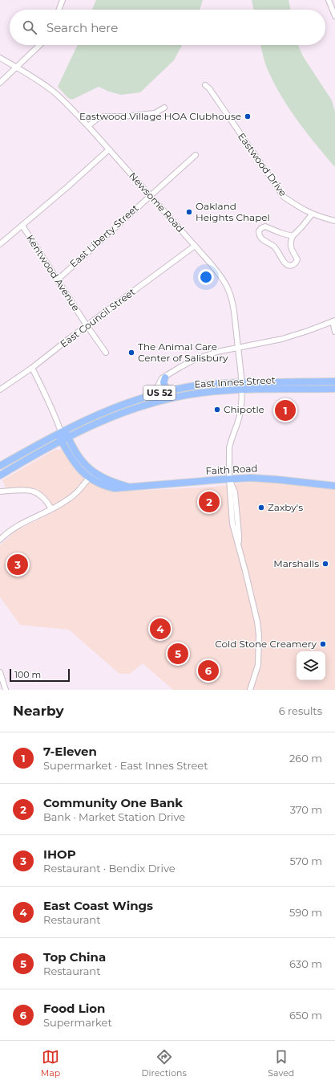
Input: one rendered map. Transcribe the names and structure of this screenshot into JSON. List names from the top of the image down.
{
  "streets": {
    "main road": ["East Innes Street", "US 52", "Faith Road"],
    "street": [
      "Eastwood Drive",
      "Newsome Road",
      "East Liberty Street",
      "Kentwood Avenue",
      "East Council Street"
    ]
  },
  "crossings": [
    ["Newsome Road", "East Liberty Street"],
    ["Newsome Road", "East Council Street"],
    ["Newsome Road", "East Innes Street"],
    ["Newsome Road", "Faith Road"],
    ["East Liberty Street", "Kentwood Avenue"],
    ["Kentwood Avenue", "East Council Street"],
    ["East Innes Street", "Faith Road"]
  ],
  "places": [
    "Eastwood Village HOA Clubhouse",
    "Oakland Heights Chapel",
    "The Animal Care Center of Salisbury",
    "Chipotle",
    "Zaxby's",
    "Marshalls",
    "Cold Stone Creamery"
  ],
  "scale_bar": "100 m",
  "page": {
    "search": "Search here",
    "pins": [
      "1",
      "2",
      "3",
      "4",
      "5",
      "6"
    ],
    "scale": "100 m",
    "heading": ["Nearby", "6 results"],
    "list": [
      {
        "mark": "1",
        "name": "7-Eleven",
        "note": "Supermarket · East Innes Street",
        "value": "260 m"
      },
      {
        "mark": "2",
        "name": "Community One Bank",
        "note": "Bank · Market Station Drive",
        "value": "370 m"
      },
      {
        "mark": "3",
        "name": "IHOP",
        "note": "Restaurant · Bendix Drive",
        "value": "570 m"
      },
      {
        "mark": "4",
        "name": "East Coast Wings",
        "note": "Restaurant",
        "value": "590 m"
      },
      {
        "mark": "5",
        "name": "Top China",
        "note": "Restaurant",
        "value": "630 m"
      },
      {
        "mark": "6",
        "name": "Food Lion",
        "note": "Supermarket",
        "value": "650 m"
      }
    ],
    "nav": ["Map", "Directions", "Saved"]
  }
}
